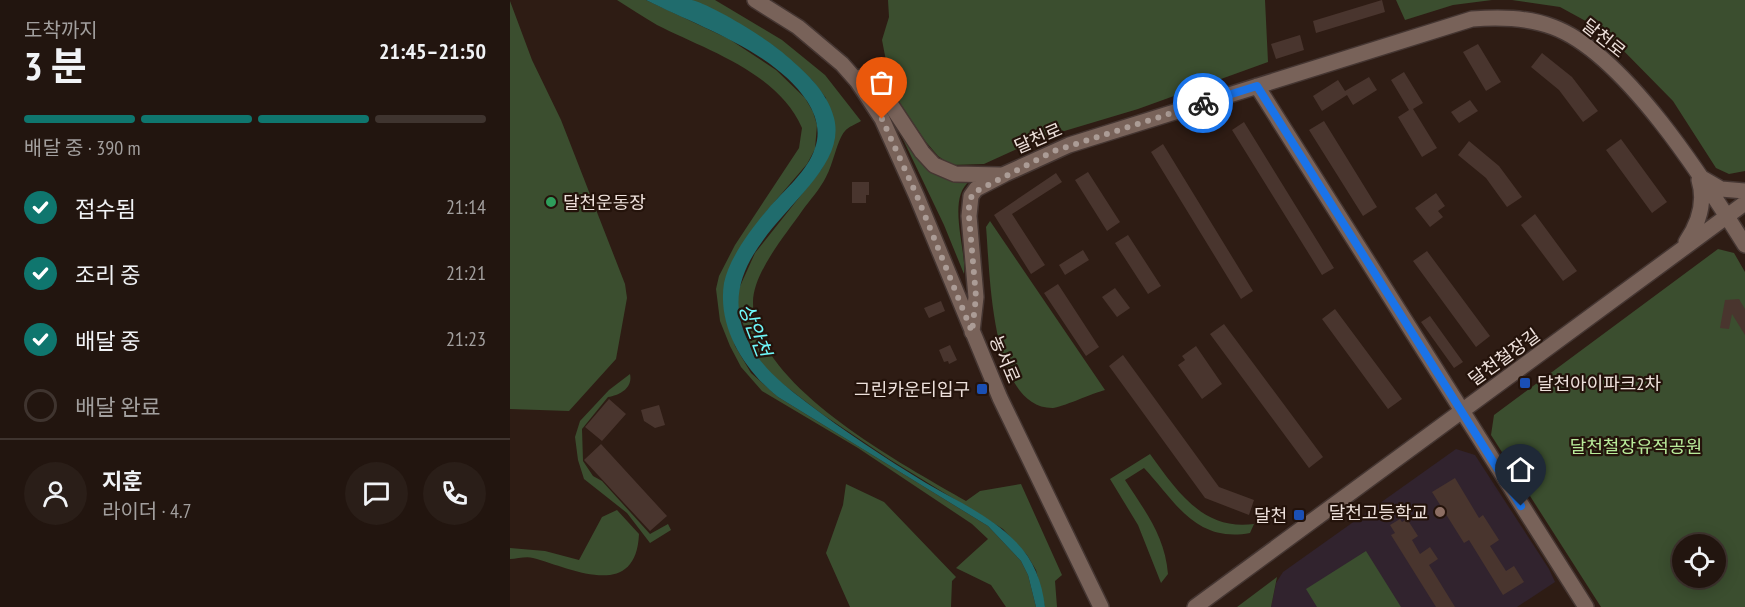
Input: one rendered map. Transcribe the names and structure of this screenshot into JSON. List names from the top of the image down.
{
  "streets": {
    "street": ["달천로", "달천철장길", "농서로"]
  },
  "crossings": [
    ["달천로", "달천철장길"],
    ["달천로", "농서로"]
  ],
  "water": ["상안천"],
  "parks": ["달천철장유적공원"],
  "places": {
    "other": ["달천운동장", "달천고등학교"],
    "transit": ["달천아이파크2차", "그린카운티입구", "달천"]
  },
  "page": {
    "heading": ["3 분", "도착까지", "21:45–21:50"],
    "panel": ["지훈", "라이더 · 4.7"],
    "bar": "배달 중 · 390 m",
    "list": [
      ["접수됨", "21:14"],
      ["조리 중", "21:21"],
      ["배달 중", "21:23"],
      "배달 완료"
    ]
  }
}
